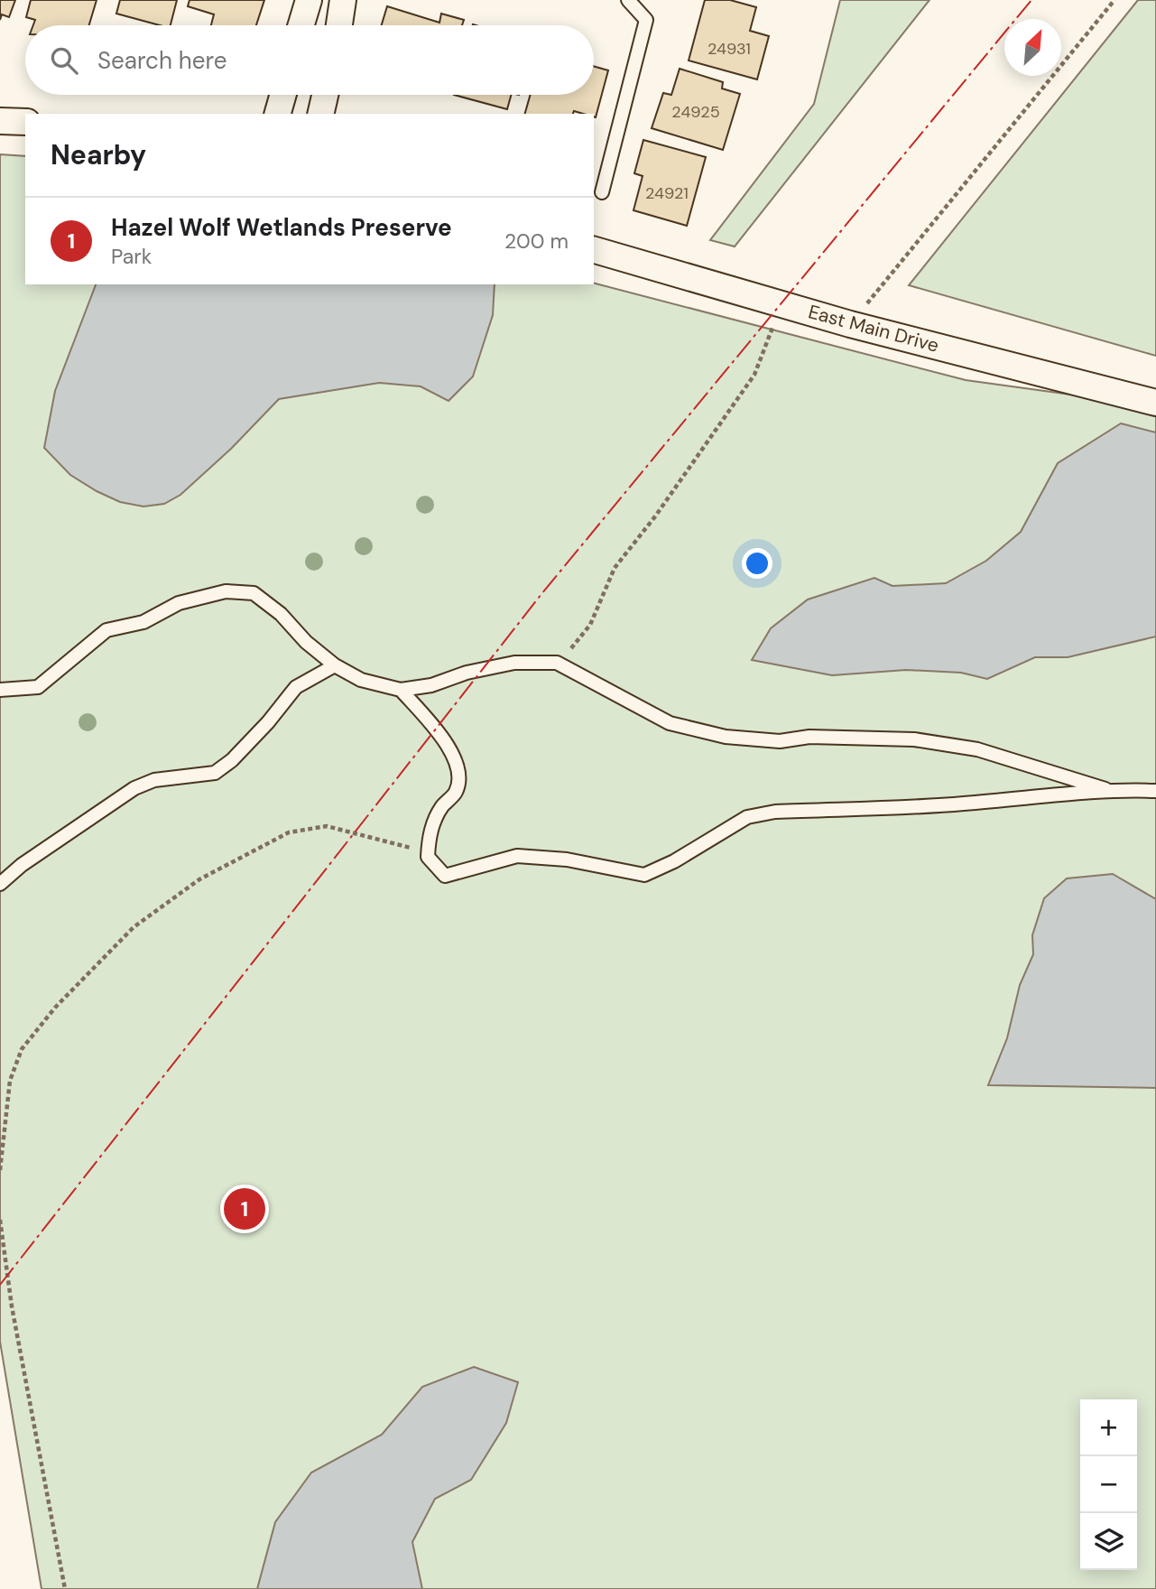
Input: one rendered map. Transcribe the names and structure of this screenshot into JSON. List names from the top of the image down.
{
  "streets": {
    "street": ["East Main Drive"]
  },
  "house_numbers": ["24931", "24925", "24921"],
  "north": "top right",
  "page": {
    "search": "Search here",
    "heading": "Nearby",
    "list": [
      {
        "mark": "1",
        "name": "Hazel Wolf Wetlands Preserve",
        "note": "Park",
        "value": "200 m"
      }
    ],
    "pins": "1",
    "map_buttons": ["+", "−"]
  }
}
